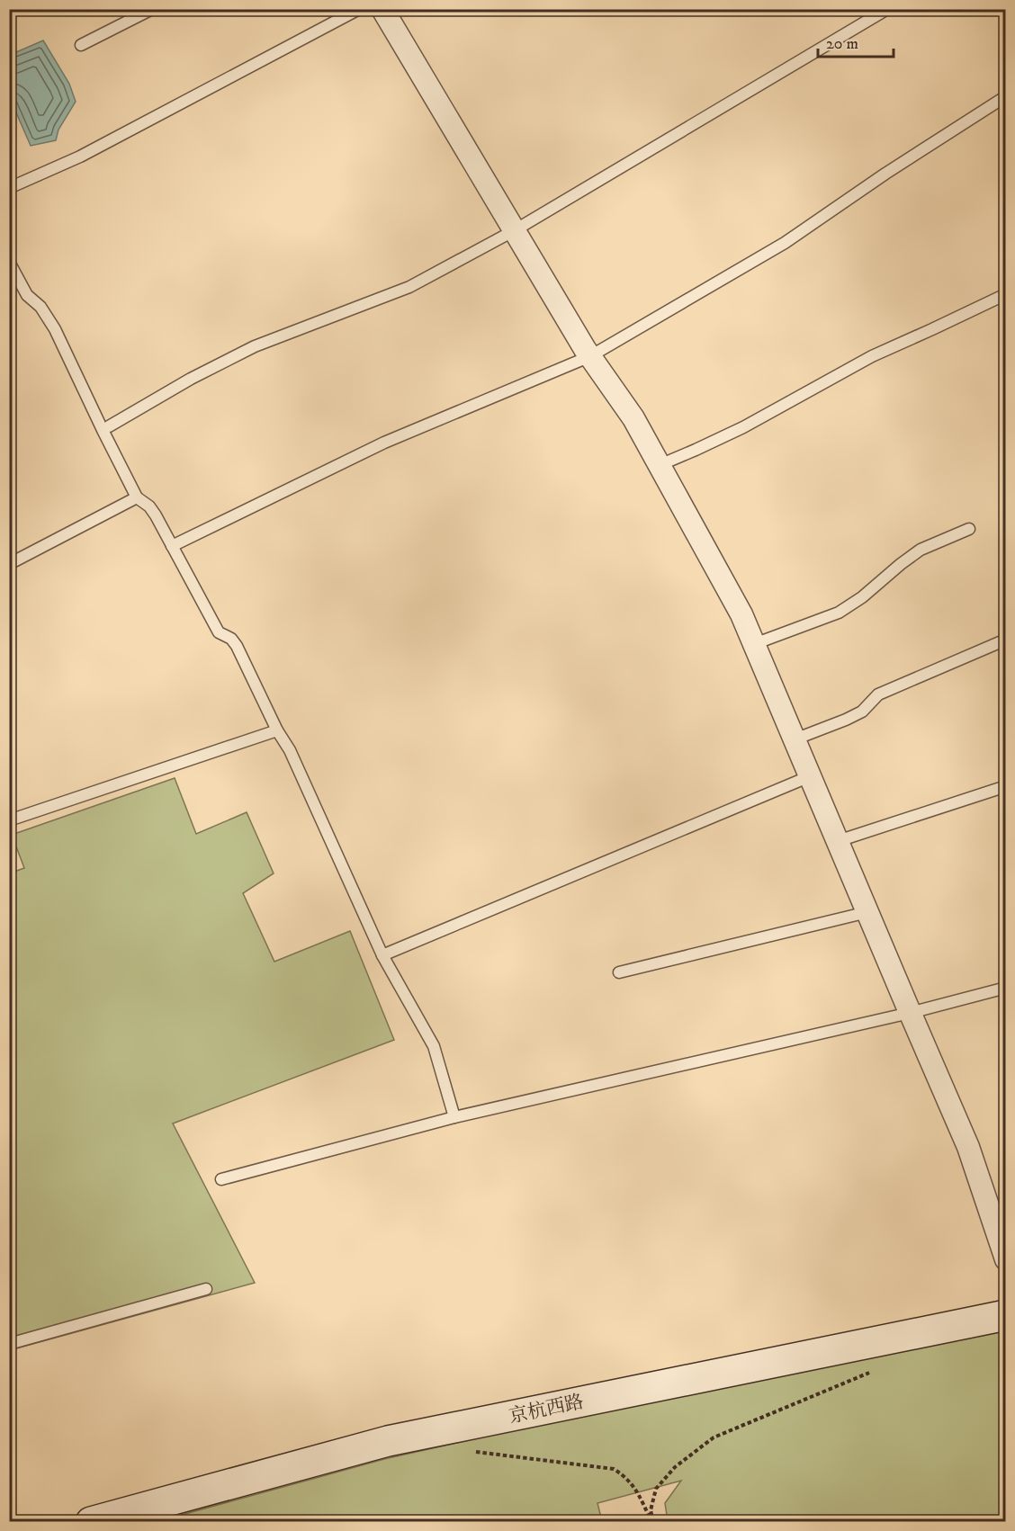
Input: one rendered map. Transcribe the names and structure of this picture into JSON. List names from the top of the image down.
{
  "streets": {
    "main road": ["京杭西路"]
  },
  "scale_bar": "20 m"
}
